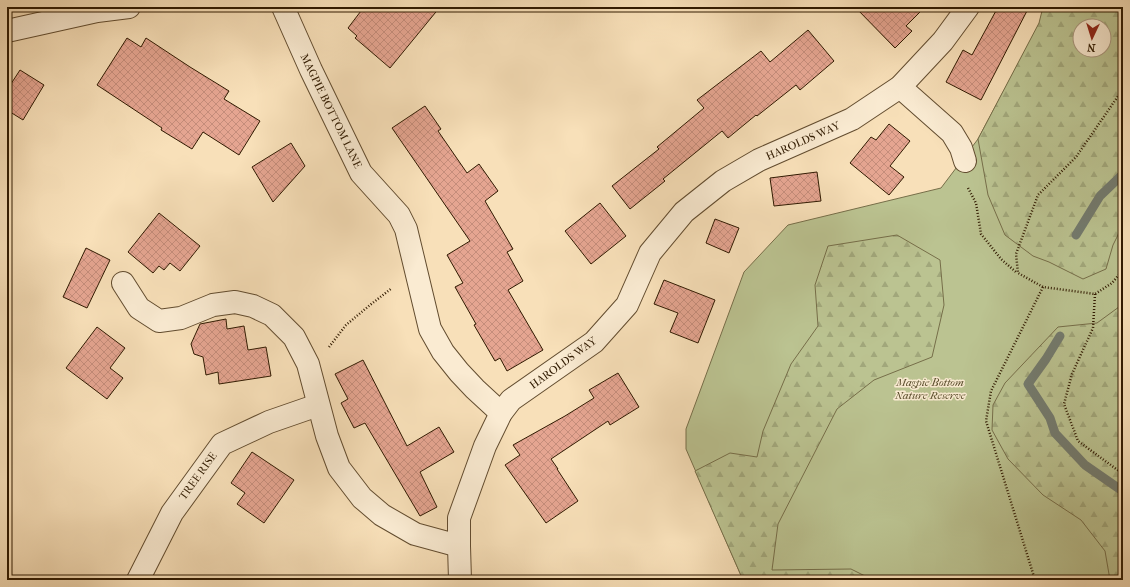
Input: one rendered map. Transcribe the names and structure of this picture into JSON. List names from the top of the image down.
{
  "streets": {
    "street": ["MAGPIE BOTTOM LANE", "HAROLDS WAY", "TREE RISE"]
  },
  "crossings": [
    ["MAGPIE BOTTOM LANE", "HAROLDS WAY"]
  ],
  "parks": ["Magpie Bottom Nature Reserve"],
  "north": "bottom"
}
